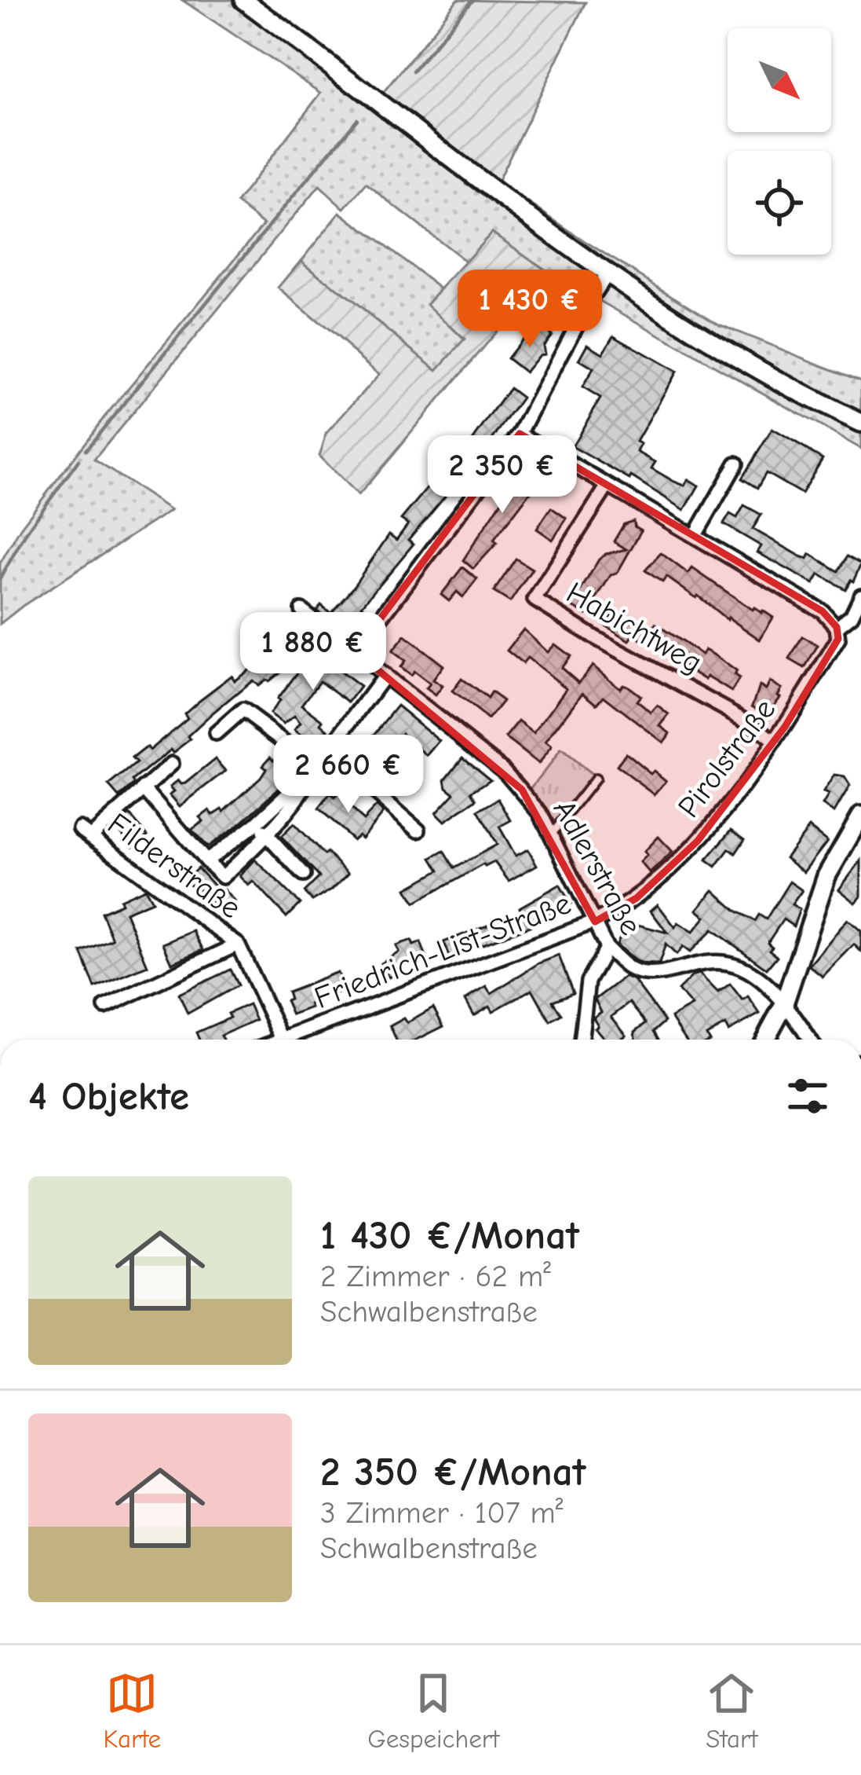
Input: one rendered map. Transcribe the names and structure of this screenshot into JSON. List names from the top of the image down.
{
  "streets": {
    "street": [
      "Habichtweg",
      "Pirolstraße",
      "Filderstraße",
      "Adlerstraße",
      "Friedrich-List-Straße"
    ]
  },
  "crossings": [
    ["Habichtweg", "Pirolstraße"],
    ["Pirolstraße", "Adlerstraße"],
    ["Pirolstraße", "Friedrich-List-Straße"],
    ["Adlerstraße", "Friedrich-List-Straße"]
  ],
  "north": "bottom right",
  "page": {
    "price": [
      "1 430 €",
      "2 350 €",
      "1 880 €",
      "2 660 €"
    ],
    "heading": "4 Objekte",
    "list": [
      {
        "name": "1 430 €/Monat",
        "note": "2 Zimmer · 62 m² · Schwalbenstraße"
      },
      {
        "name": "2 350 €/Monat",
        "note": "3 Zimmer · 107 m² · Schwalbenstraße"
      }
    ],
    "tabs": ["Karte", "Gespeichert", "Start"]
  }
}
